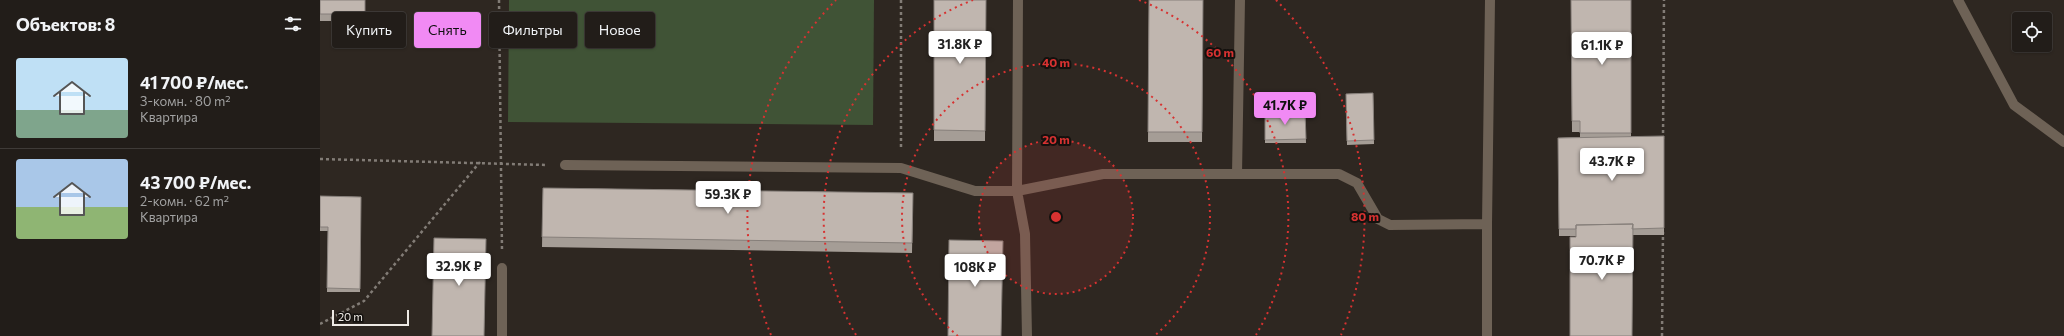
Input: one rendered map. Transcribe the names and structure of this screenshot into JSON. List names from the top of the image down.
{
  "scale_bar": "20 m",
  "page": {
    "heading": "Объектов: 8",
    "chip": [
      "Купить",
      "Снять",
      "Фильтры",
      "Новое"
    ],
    "price": [
      "31.8K ₽",
      "61.1K ₽",
      "41.7K ₽",
      "43.7K ₽",
      "59.3K ₽",
      "70.7K ₽",
      "32.9K ₽",
      "108K ₽"
    ],
    "list": [
      {
        "name": "41 700 ₽/мес.",
        "note": "3-комн. · 80 m² · Квартира"
      },
      {
        "name": "43 700 ₽/мес.",
        "note": "2-комн. · 62 m² · Квартира"
      }
    ],
    "scale": "20 m"
  },
  "rings": [
    "60 m",
    "40 m",
    "20 m",
    "80 m"
  ]
}
